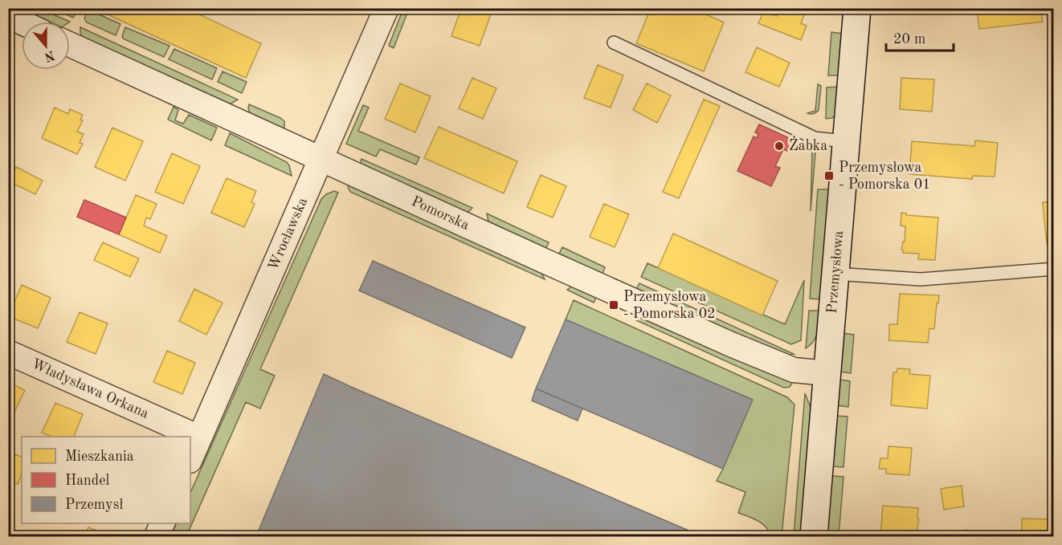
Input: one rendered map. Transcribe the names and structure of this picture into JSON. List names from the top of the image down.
{
  "streets": {
    "street": [
      "Pomorska",
      "Wrocławska",
      "Przemysłowa",
      "Władysława Orkana"
    ]
  },
  "crossings": [
    ["Pomorska", "Wrocławska"],
    ["Pomorska", "Przemysłowa"],
    ["Wrocławska", "Władysława Orkana"]
  ],
  "places": {
    "other": ["Żabka"],
    "transit": ["Przemysłowa - Pomorska 01", "Przemysłowa - Pomorska 02"]
  },
  "legend": ["Mieszkania", "Handel", "Przemysł"],
  "scale_bar": "20 m",
  "north": "bottom"
}
